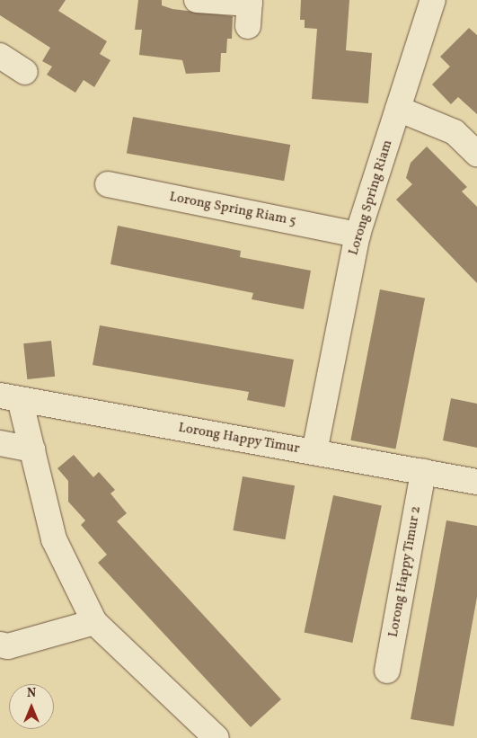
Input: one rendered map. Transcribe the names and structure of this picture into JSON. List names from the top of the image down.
{
  "streets": {
    "street": [
      "Lorong Spring Riam",
      "Lorong Spring Riam 5",
      "Lorong Happy Timur",
      "Lorong Happy Timur 2"
    ]
  },
  "crossings": [
    ["Lorong Spring Riam", "Lorong Spring Riam 5"],
    ["Lorong Spring Riam", "Lorong Happy Timur"],
    ["Lorong Happy Timur", "Lorong Happy Timur 2"]
  ],
  "north": "top"
}
